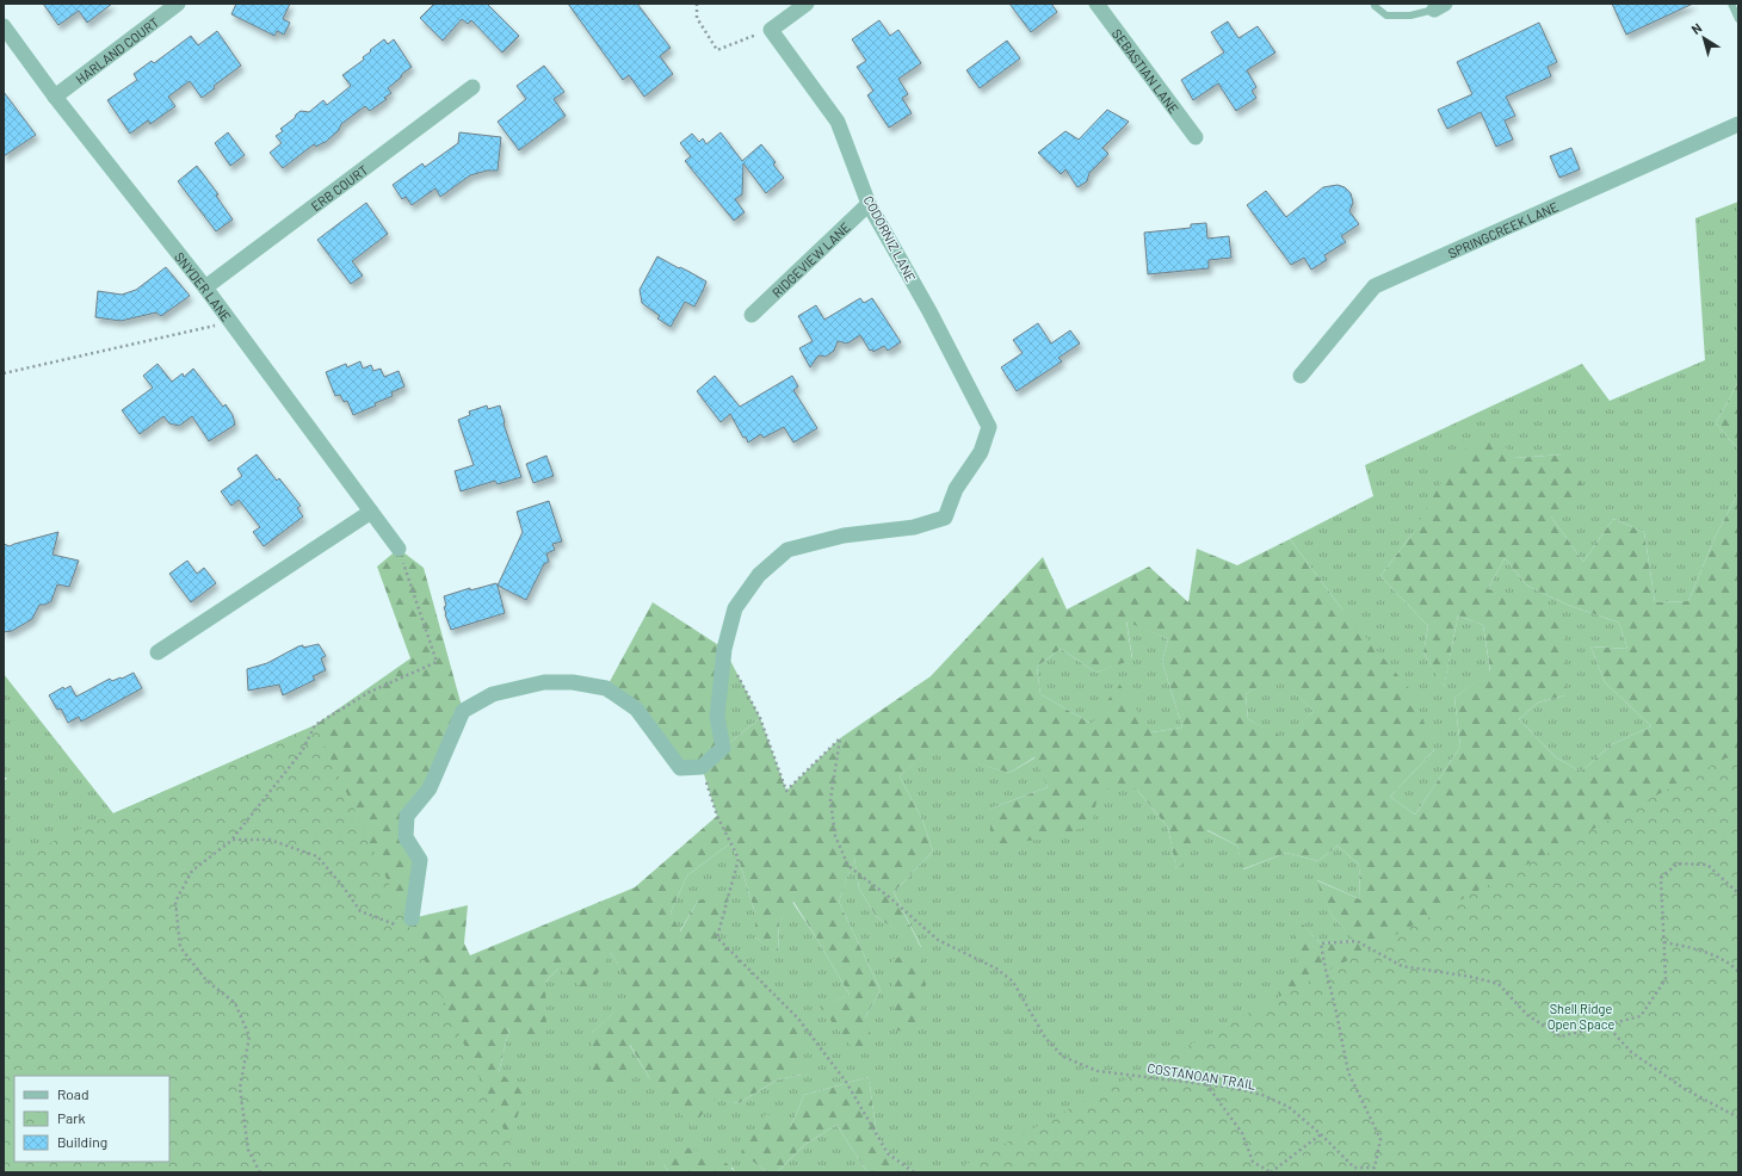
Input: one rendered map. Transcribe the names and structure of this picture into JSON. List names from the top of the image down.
{
  "streets": {
    "street": [
      "HARLAND COURT",
      "SEBASTIAN LANE",
      "ERB COURT",
      "SPRINGCREEK LANE",
      "CODORNIZ LANE",
      "RIDGEVIEW LANE",
      "SNYDER LANE"
    ],
    "path": ["COSTANOAN TRAIL"]
  },
  "crossings": [
    ["HARLAND COURT", "SNYDER LANE"],
    ["ERB COURT", "SNYDER LANE"],
    ["CODORNIZ LANE", "RIDGEVIEW LANE"]
  ],
  "parks": ["Shell Ridge Open Space"],
  "legend": ["Road", "Park", "Building"],
  "north": "top left"
}
